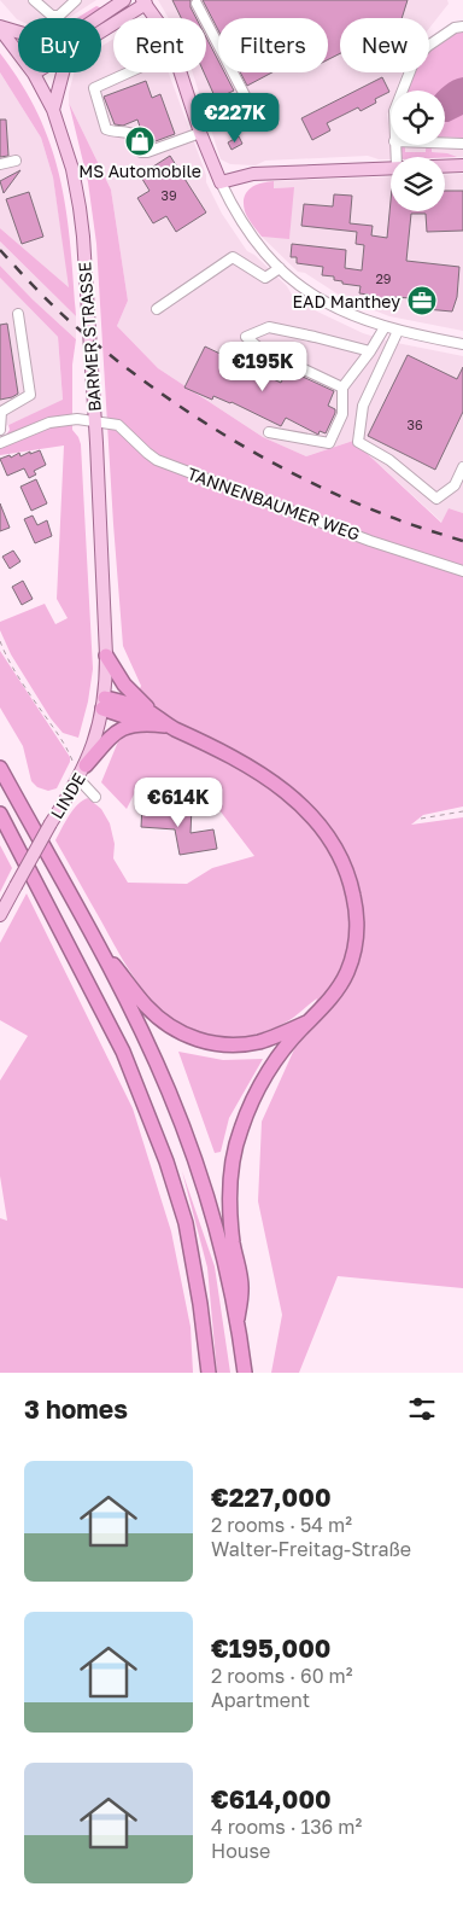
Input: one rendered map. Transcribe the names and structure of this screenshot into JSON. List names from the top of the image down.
{
  "streets": {
    "main road": ["BARMER STRASSE", "LINDE"],
    "street": ["TANNENBAUMER WEG"]
  },
  "crossings": [
    ["BARMER STRASSE", "TANNENBAUMER WEG"],
    ["BARMER STRASSE", "LINDE"]
  ],
  "places": {
    "shop": ["MS Automobile"],
    "office": ["EAD Manthey"]
  },
  "house_numbers": ["39", "29", "36"],
  "page": {
    "chip": [
      "Buy",
      "Rent",
      "Filters",
      "New"
    ],
    "price": ["€227K", "€195K", "€614K"],
    "heading": "3 homes",
    "list": [
      {
        "name": "€227,000",
        "note": "2 rooms · 54 m² · Walter-Freitag-Straße"
      },
      {
        "name": "€195,000",
        "note": "2 rooms · 60 m² · Apartment"
      },
      {
        "name": "€614,000",
        "note": "4 rooms · 136 m² · House"
      }
    ]
  }
}
